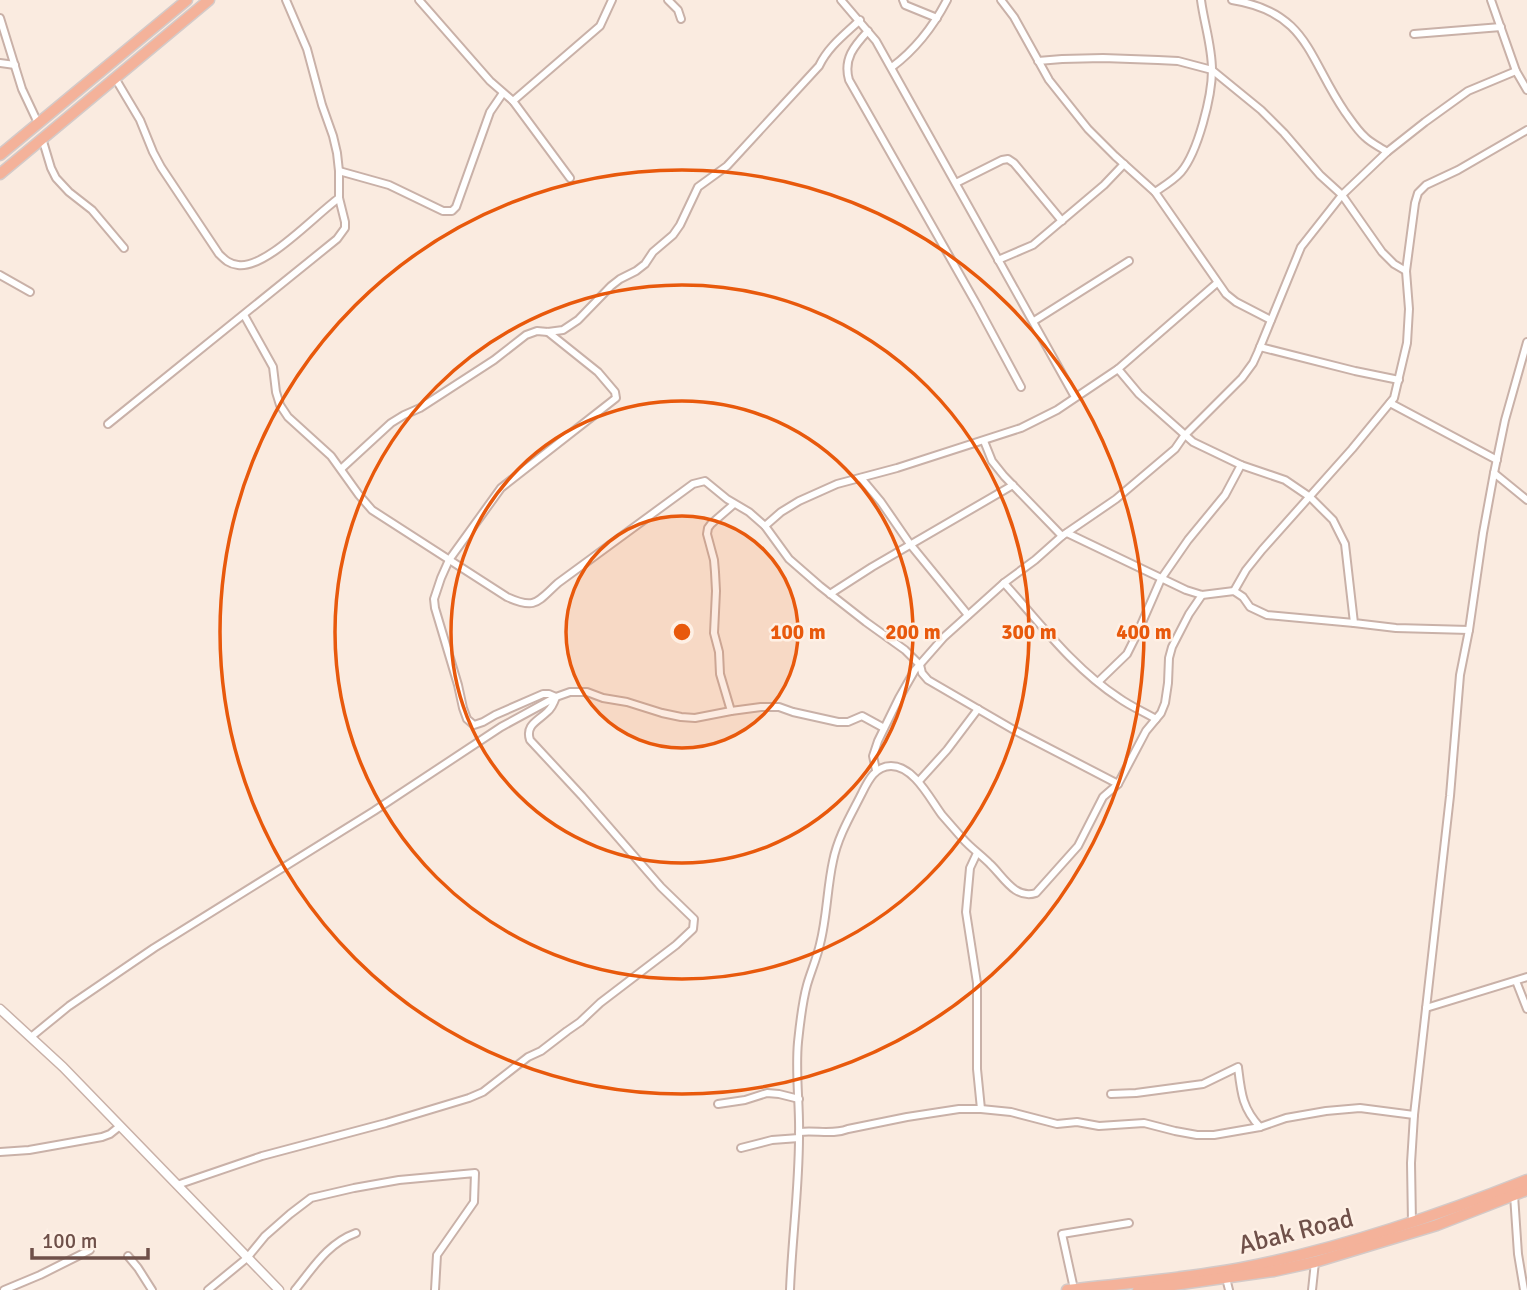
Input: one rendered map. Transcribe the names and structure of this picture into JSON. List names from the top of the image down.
{
  "streets": {
    "highway": ["Abak Road"]
  },
  "scale_bar": "100 m",
  "rings": [
    "100 m",
    "200 m",
    "300 m",
    "400 m"
  ]
}
